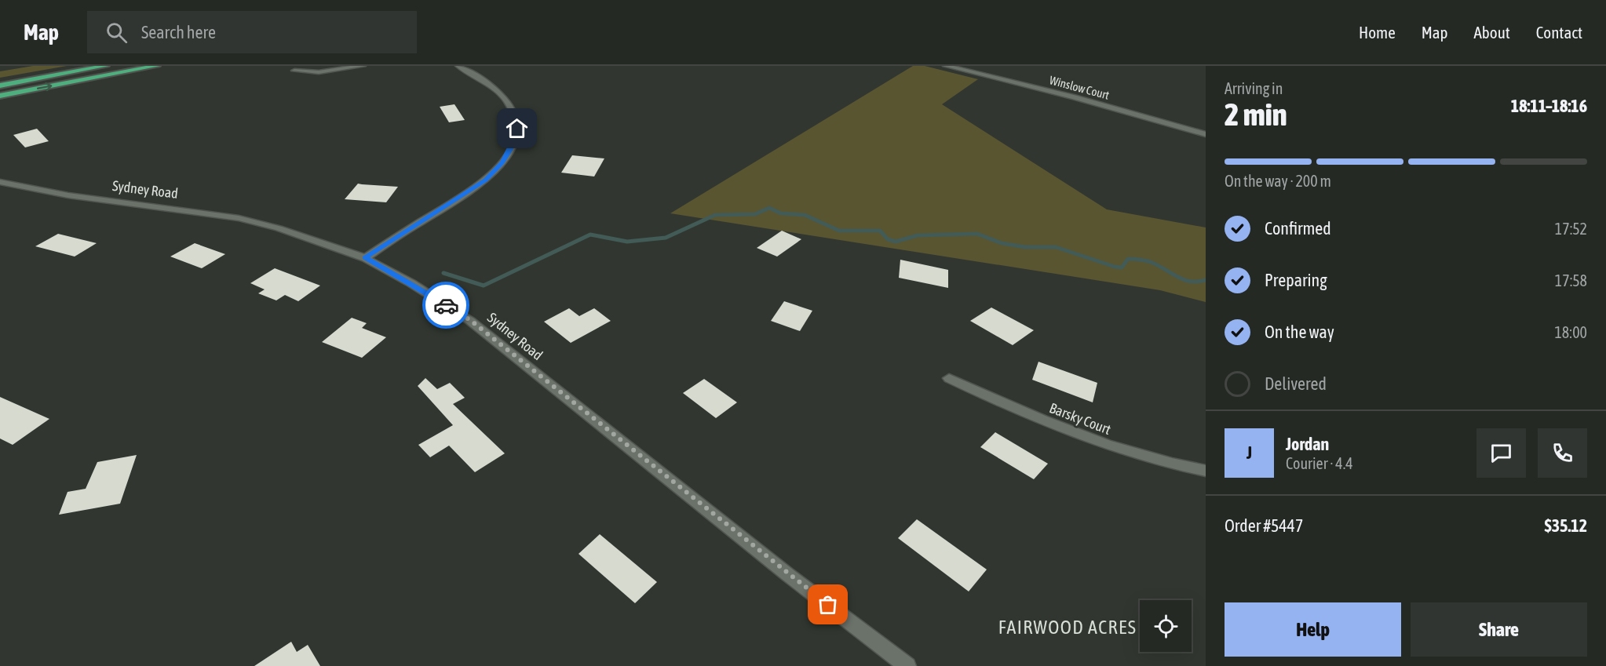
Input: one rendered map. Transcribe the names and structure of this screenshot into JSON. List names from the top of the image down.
{
  "streets": {
    "street": ["Winslow Court", "Sydney Road", "Barsky Court"]
  },
  "districts": ["FAIRWOOD ACRES"],
  "page": {
    "header": "Map",
    "search": "Search here",
    "nav": [
      "Home",
      "Map",
      "About",
      "Contact"
    ],
    "heading": ["2 min", "Arriving in", "18:11–18:16"],
    "panel": [
      "Jordan",
      "Courier · 4.4",
      "Order #5447",
      "$35.12"
    ],
    "bar": "On the way · 200 m",
    "list": [
      ["Confirmed", "17:52"],
      ["Preparing", "17:58"],
      ["On the way", "18:00"],
      "Delivered"
    ],
    "round": "J",
    "buttons": ["Help", "Share"]
  }
}
